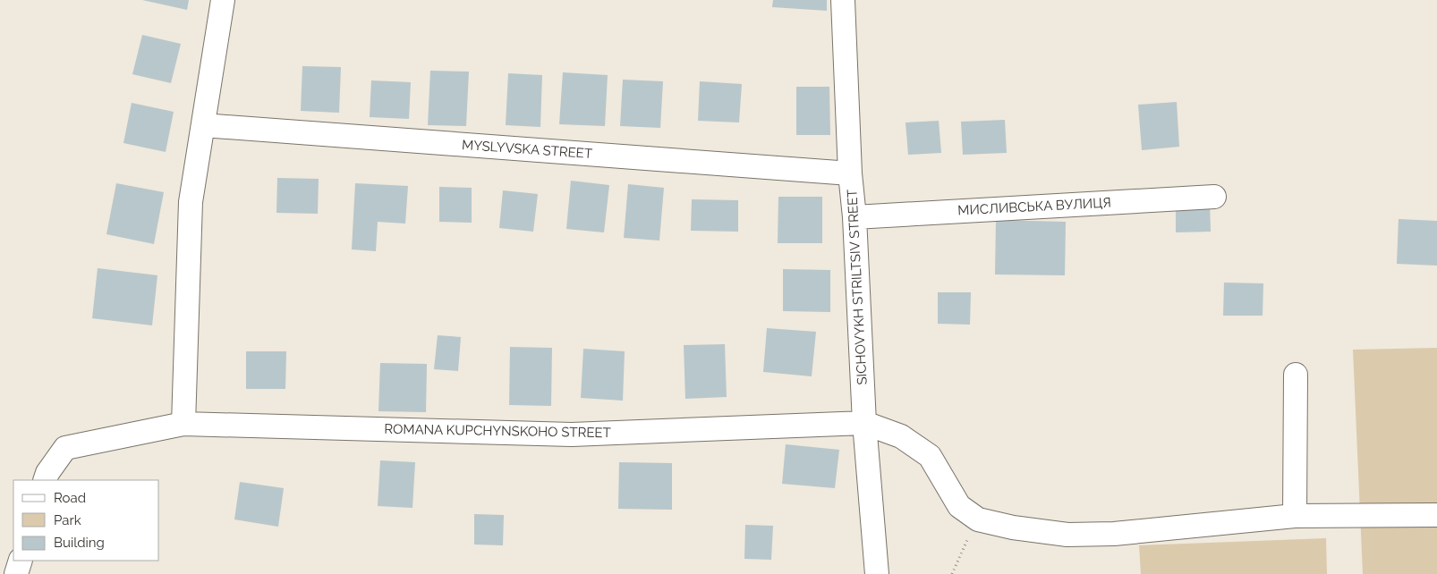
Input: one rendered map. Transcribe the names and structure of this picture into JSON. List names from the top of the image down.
{
  "streets": {
    "street": [
      "MYSLYVSKA STREET",
      "МИСЛИВСЬКА ВУЛИЦЯ",
      "SICHOVYKH STRILTSIV STREET",
      "ROMANA KUPCHYNSKOHO STREET"
    ]
  },
  "crossings": [
    ["MYSLYVSKA STREET", "SICHOVYKH STRILTSIV STREET"],
    ["МИСЛИВСЬКА ВУЛИЦЯ", "SICHOVYKH STRILTSIV STREET"],
    ["SICHOVYKH STRILTSIV STREET", "ROMANA KUPCHYNSKOHO STREET"]
  ],
  "legend": ["Road", "Park", "Building"]
}
